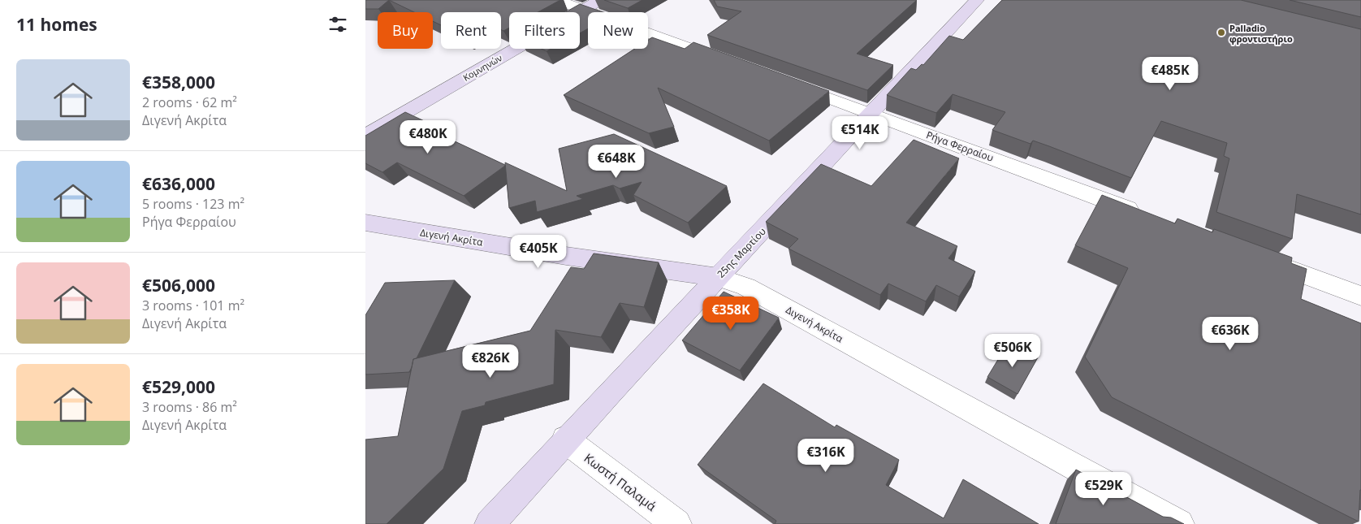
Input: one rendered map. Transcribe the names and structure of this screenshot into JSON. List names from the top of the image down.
{
  "streets": {
    "street": [
      "Κομνηνών",
      "Ρήγα Φερραίου",
      "Διγενή Ακρίτα",
      "25ης Μαρτίου",
      "Κωστή Παλαμά"
    ]
  },
  "crossings": [
    ["Ρήγα Φερραίου", "25ης Μαρτίου"],
    ["Διγενή Ακρίτα", "25ης Μαρτίου"],
    ["25ης Μαρτίου", "Κωστή Παλαμά"]
  ],
  "places": ["Palladio φροντιστήριο"],
  "page": {
    "heading": "11 homes",
    "chip": [
      "Buy",
      "Rent",
      "Filters",
      "New"
    ],
    "list": [
      {
        "name": "€358,000",
        "note": "2 rooms · 62 m² · Διγενή Ακρίτα"
      },
      {
        "name": "€636,000",
        "note": "5 rooms · 123 m² · Ρήγα Φερραίου"
      },
      {
        "name": "€506,000",
        "note": "3 rooms · 101 m² · Διγενή Ακρίτα"
      },
      {
        "name": "€529,000",
        "note": "3 rooms · 86 m² · Διγενή Ακρίτα"
      }
    ],
    "price": [
      "€485K",
      "€514K",
      "€480K",
      "€648K",
      "€405K",
      "€358K",
      "€636K",
      "€506K",
      "€826K",
      "€316K",
      "€529K"
    ]
  }
}
